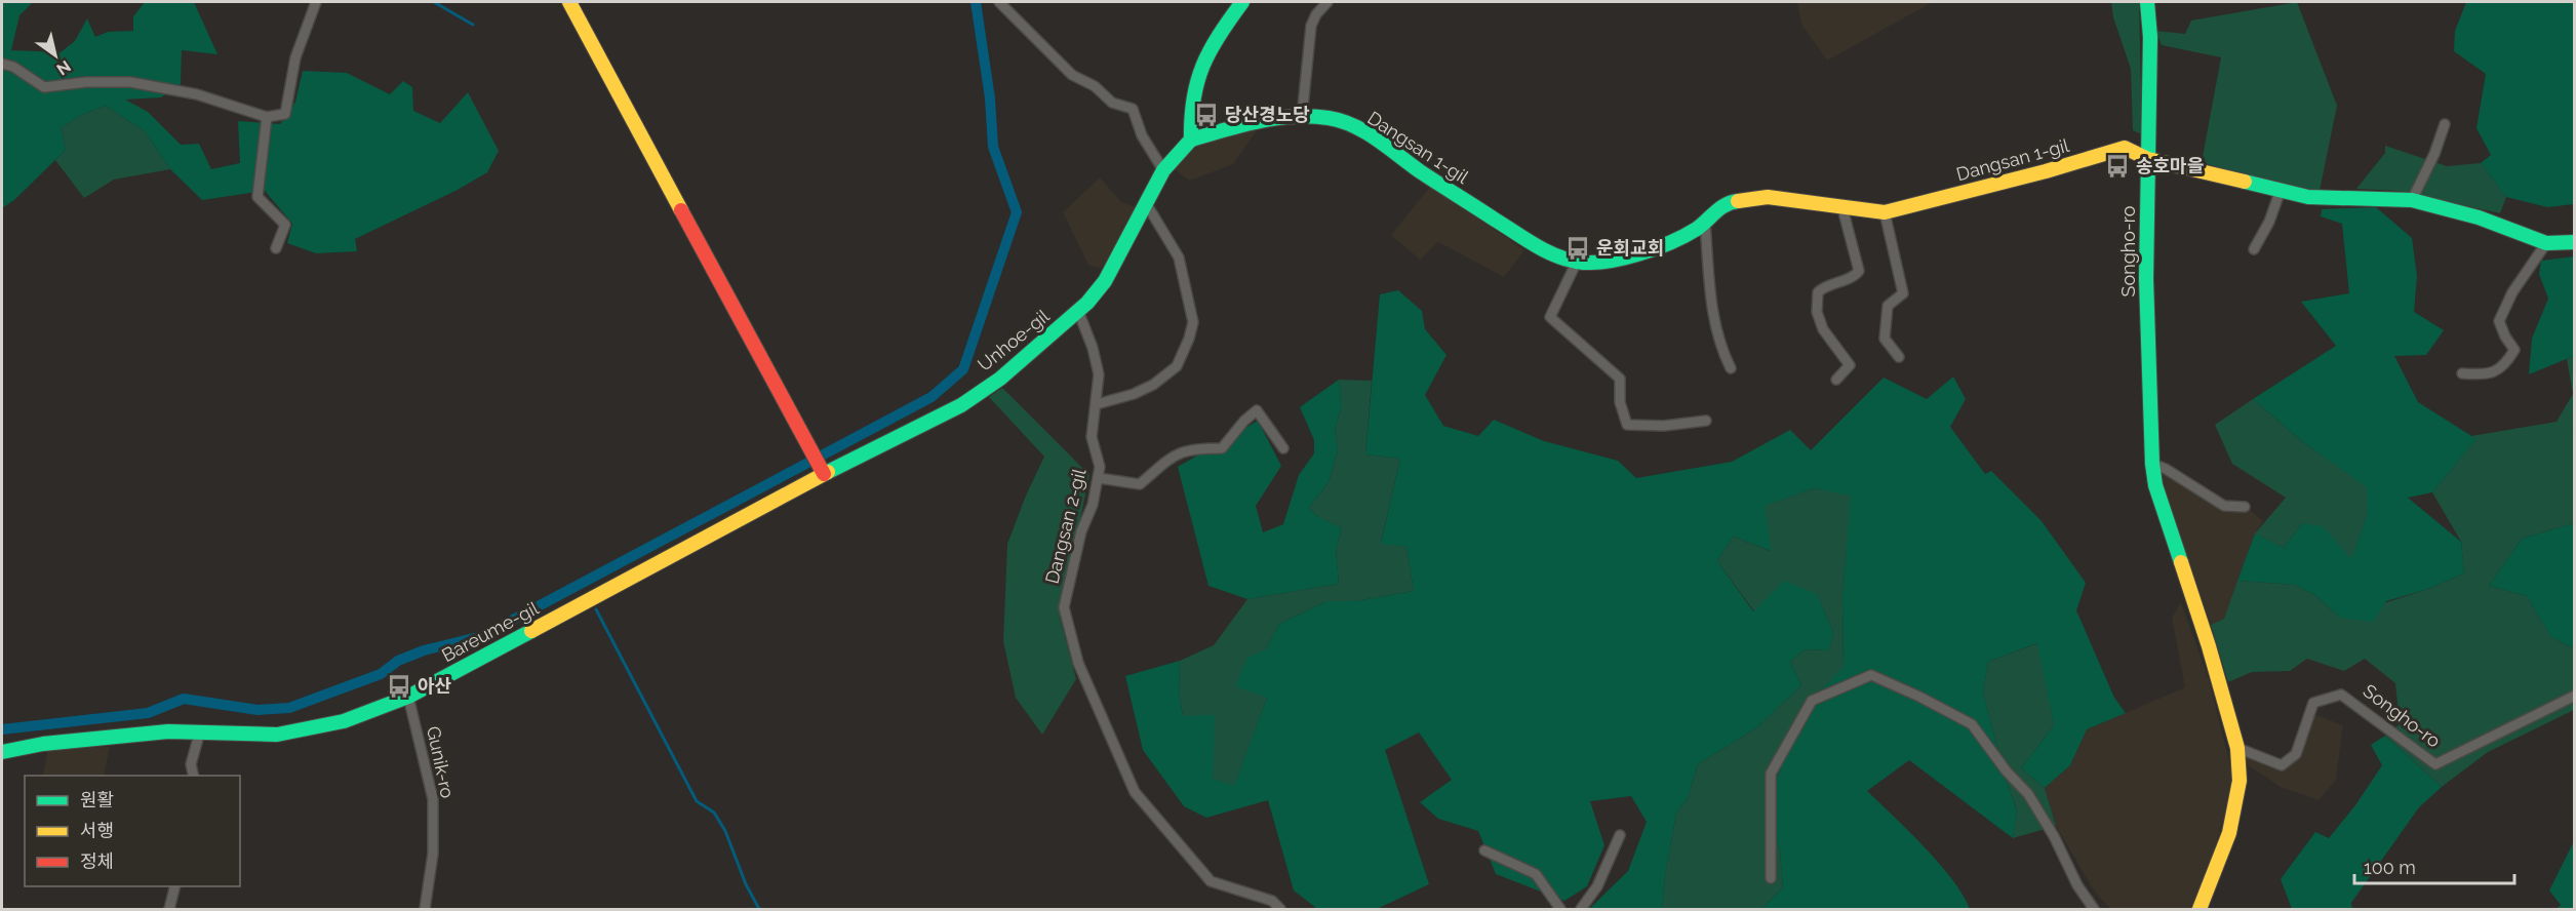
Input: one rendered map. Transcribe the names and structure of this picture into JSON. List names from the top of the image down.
{
  "streets": {
    "street": [
      "Dangsan 1-gil",
      "Songho-ro",
      "Unhoe-gil",
      "Dangsan 2-gil",
      "Bareume-gil",
      "Gunik-ro"
    ]
  },
  "crossings": [
    ["Dangsan 1-gil", "Songho-ro"],
    ["Dangsan 1-gil", "Unhoe-gil"],
    ["Unhoe-gil", "Dangsan 2-gil"],
    ["Unhoe-gil", "Bareume-gil"],
    ["Bareume-gil", "Gunik-ro"]
  ],
  "places": {
    "bus stop": [
      "당산경노당",
      "송호마을",
      "운회교회",
      "아산"
    ]
  },
  "legend": ["원활", "서행", "정체"],
  "scale_bar": "100 m",
  "north": "bottom right"
}
